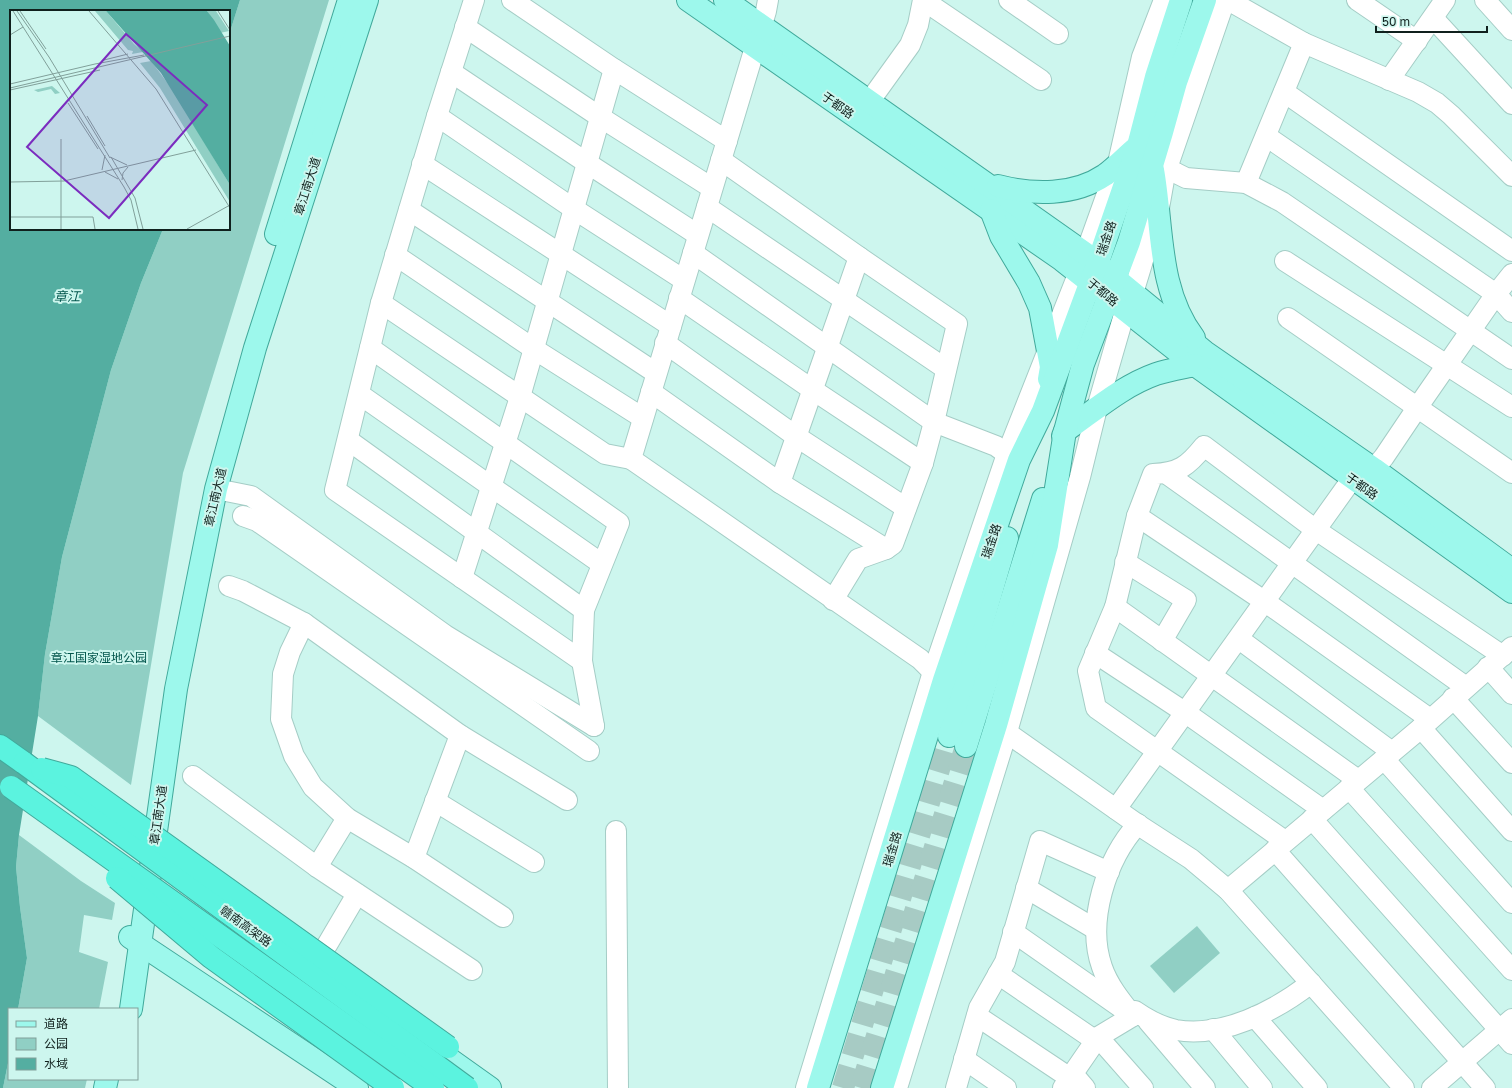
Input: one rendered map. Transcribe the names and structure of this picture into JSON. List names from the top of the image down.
{
  "streets": {
    "highway": ["赣南高架路"],
    "main road": ["于都路", "章江南大道", "瑞金路"]
  },
  "crossings": [
    ["于都路", "瑞金路"]
  ],
  "water": ["章江"],
  "parks": ["章江国家湿地公园"],
  "legend": ["道路", "公园", "水域"],
  "scale_bar": "50 m"
}
